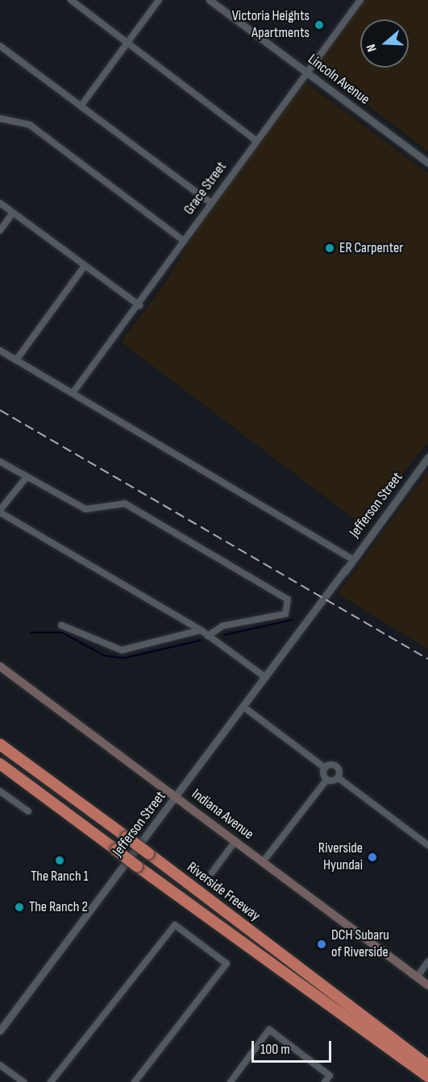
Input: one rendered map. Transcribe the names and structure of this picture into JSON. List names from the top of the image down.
{
  "streets": {
    "highway": ["Riverside Freeway"],
    "main road": ["Indiana Avenue"],
    "street": ["Lincoln Avenue", "Grace Street", "Jefferson Street"]
  },
  "crossings": [
    ["Lincoln Avenue", "Grace Street"],
    ["Jefferson Street", "Indiana Avenue"]
  ],
  "places": [
    "Victoria Heights Apartments",
    "ER Carpenter",
    "Riverside Hyundai",
    "The Ranch 1",
    "The Ranch 2",
    "DCH Subaru of Riverside"
  ],
  "scale_bar": "100 m",
  "north": "left"
}
